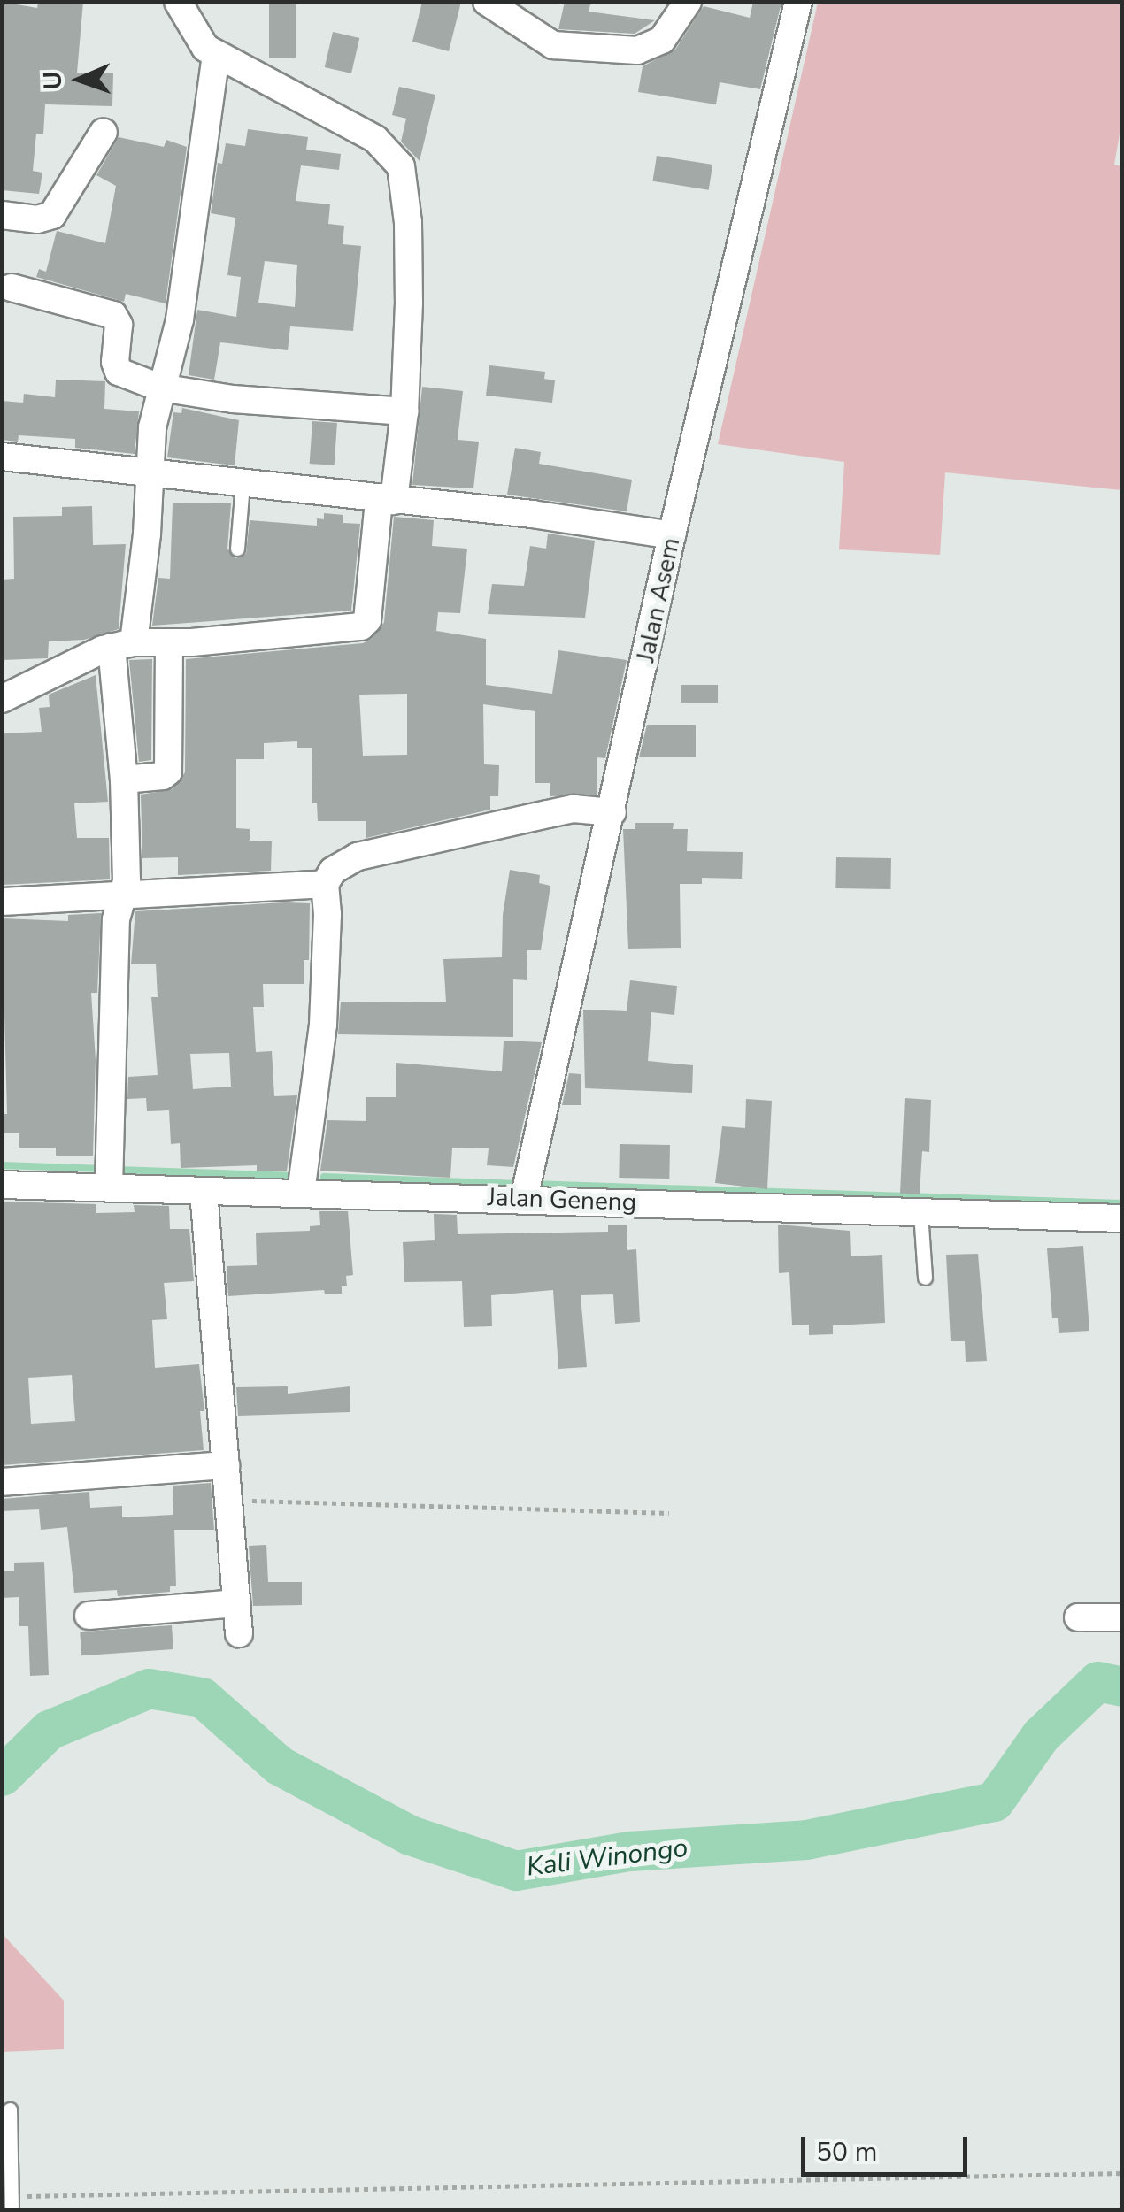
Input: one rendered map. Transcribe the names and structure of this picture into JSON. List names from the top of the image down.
{
  "streets": {
    "street": ["Jalan Asem", "Jalan Geneng"]
  },
  "crossings": [
    ["Jalan Asem", "Jalan Geneng"]
  ],
  "water": ["Kali Winongo"],
  "scale_bar": "50 m",
  "north": "left"
}
